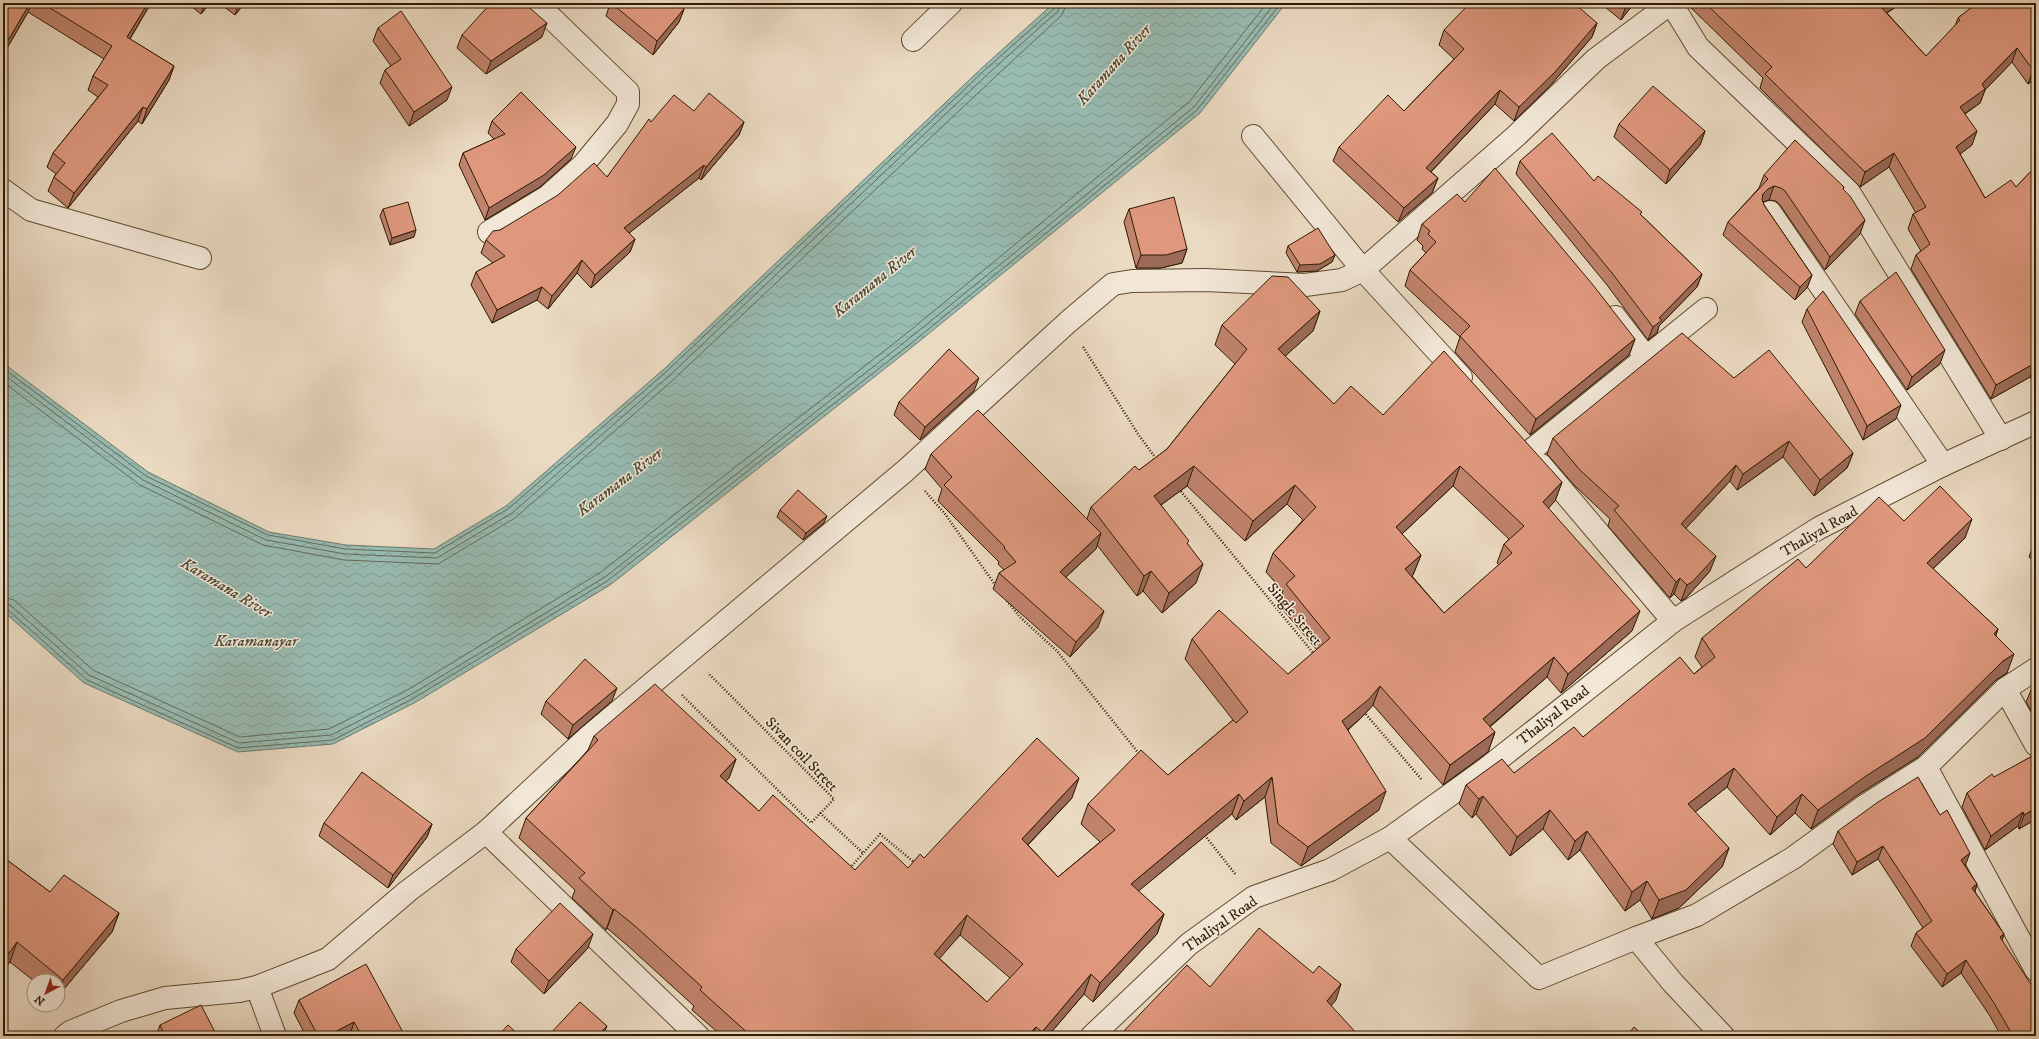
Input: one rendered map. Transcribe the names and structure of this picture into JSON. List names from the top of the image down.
{
  "streets": {
    "street": ["Thaliyal Road"],
    "path": ["Single Street", "Sivan coil Street"]
  },
  "water": ["Karamana River", "Karamanayar"],
  "north": "bottom left"
}
